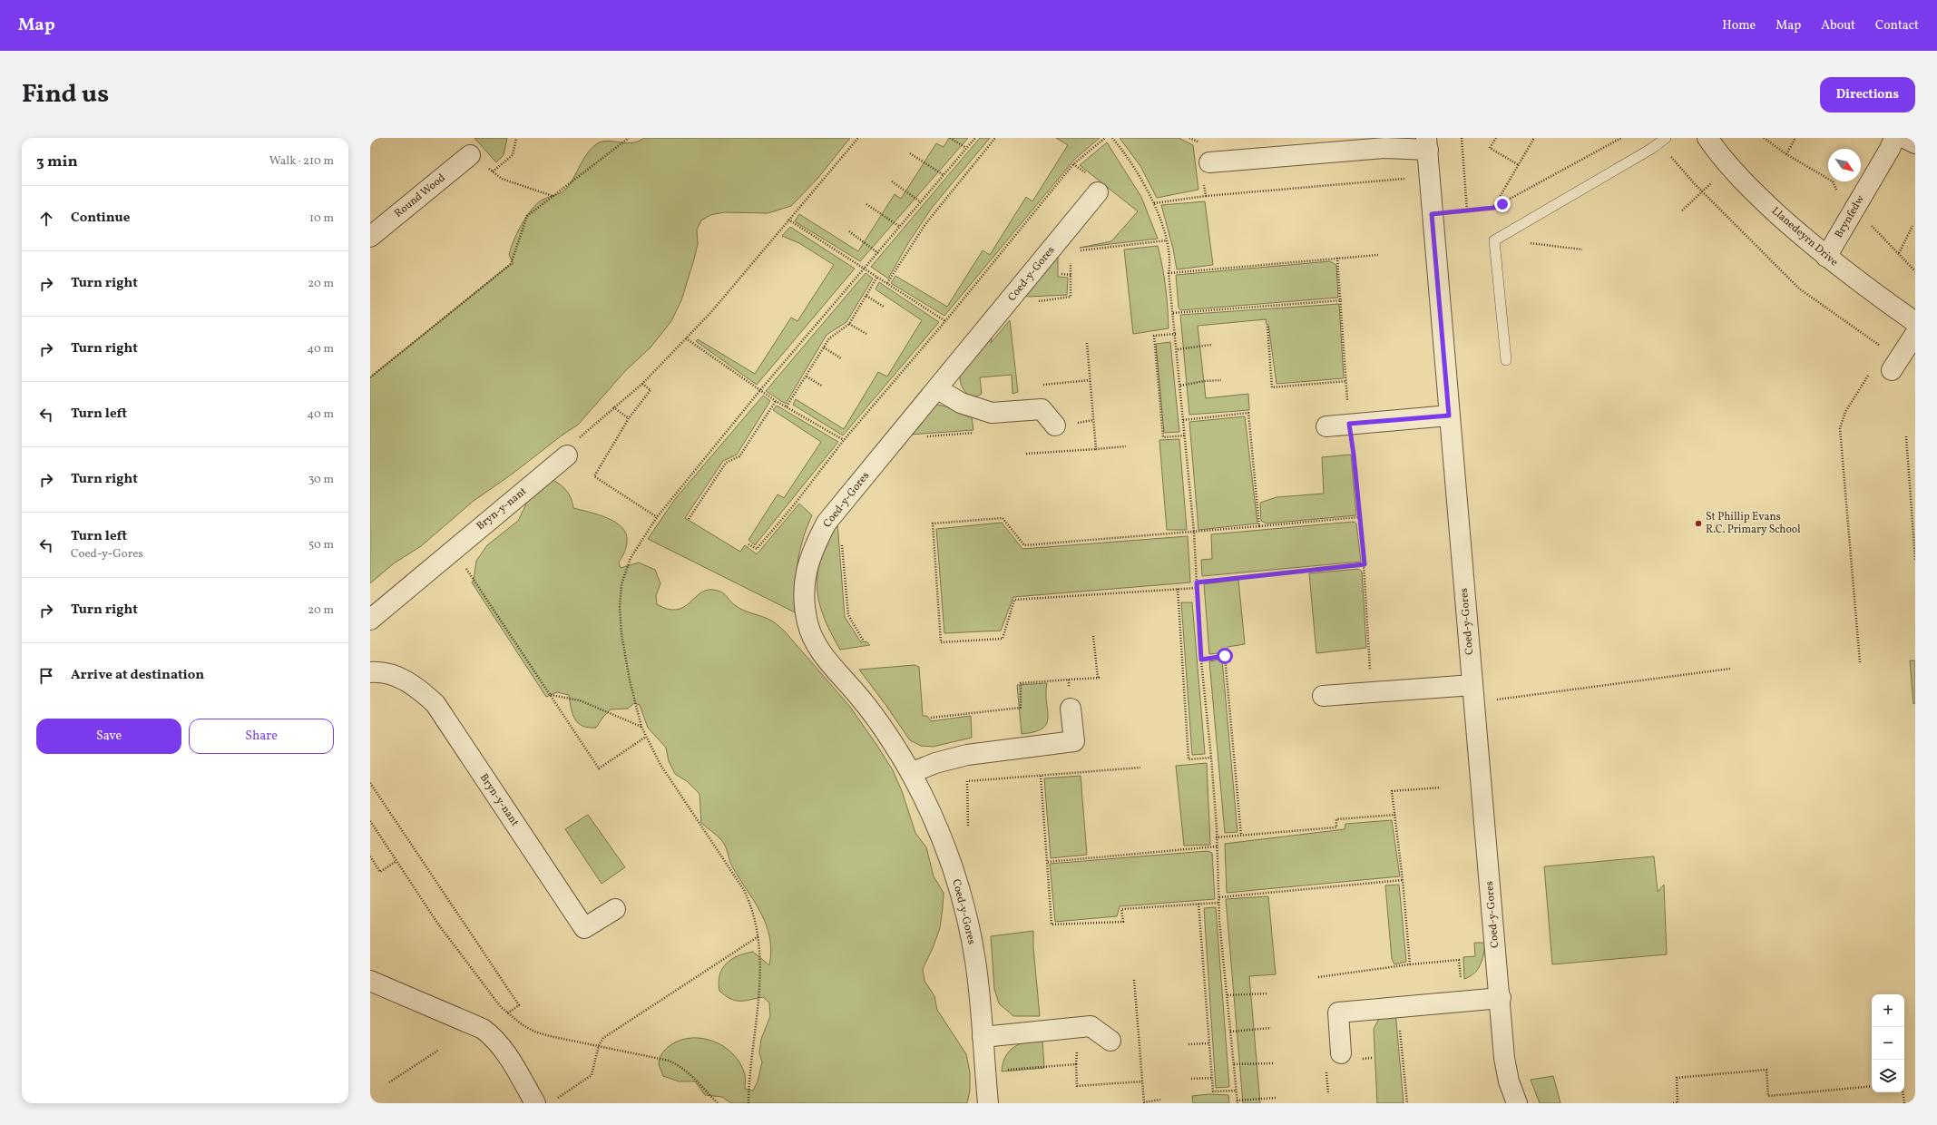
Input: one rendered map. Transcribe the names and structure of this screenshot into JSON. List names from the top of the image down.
{
  "streets": {
    "street": [
      "Round Wood",
      "Brynfedw",
      "Llanedeyrn Drive",
      "Coed-y-Gores",
      "Bryn-y-nant"
    ]
  },
  "crossings": [
    ["Brynfedw", "Llanedeyrn Drive"]
  ],
  "places": ["St Phillip Evans R.C. Primary School"],
  "north": "bottom right",
  "page": {
    "header": "Map",
    "nav": [
      "Home",
      "Map",
      "About",
      "Contact"
    ],
    "title": "Find us",
    "buttons": [
      "Directions",
      ["Save", "Share"]
    ],
    "heading": ["3 min", "Walk · 210 m"],
    "list": [
      ["Continue", "10 m"],
      ["Turn right", "20 m"],
      ["Turn right", "40 m"],
      ["Turn left", "40 m"],
      ["Turn right", "30 m"],
      ["Turn left", "Coed-y-Gores", "50 m"],
      ["Turn right", "20 m"],
      "Arrive at destination"
    ],
    "map_buttons": ["+", "−"]
  }
}
